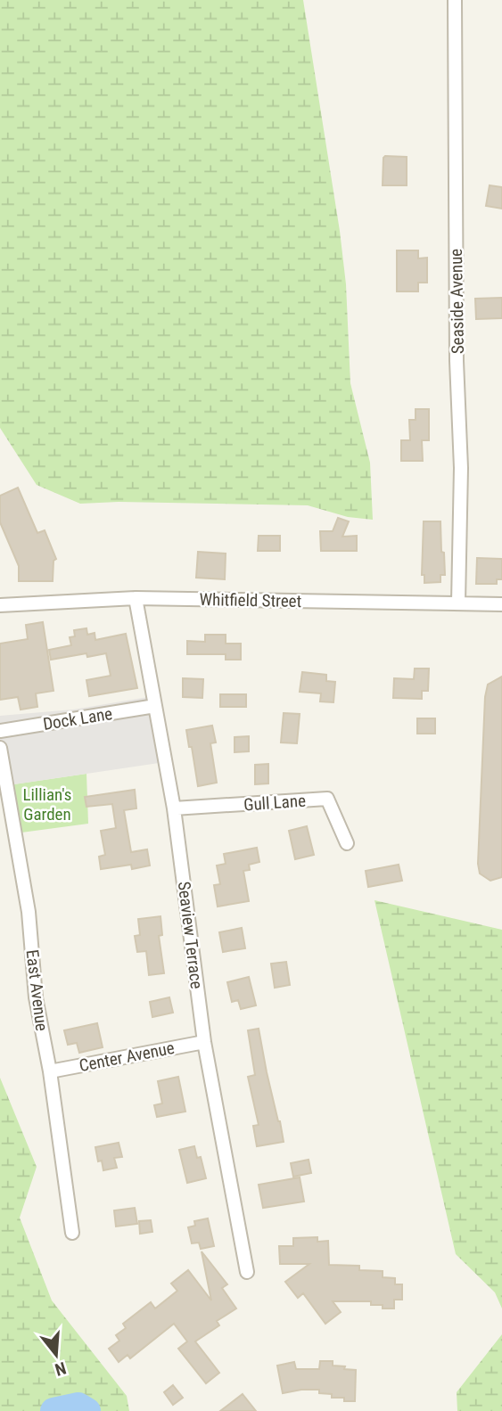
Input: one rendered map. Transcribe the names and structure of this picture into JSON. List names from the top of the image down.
{
  "streets": {
    "street": [
      "Seaside Avenue",
      "Whitfield Street",
      "Dock Lane",
      "Gull Lane",
      "Seaview Terrace",
      "East Avenue",
      "Center Avenue"
    ]
  },
  "crossings": [
    ["Seaside Avenue", "Whitfield Street"],
    ["Whitfield Street", "Seaview Terrace"],
    ["Dock Lane", "Seaview Terrace"],
    ["Gull Lane", "Seaview Terrace"],
    ["Seaview Terrace", "Center Avenue"],
    ["East Avenue", "Center Avenue"]
  ],
  "parks": ["Lillian's Garden"],
  "north": "bottom"
}
